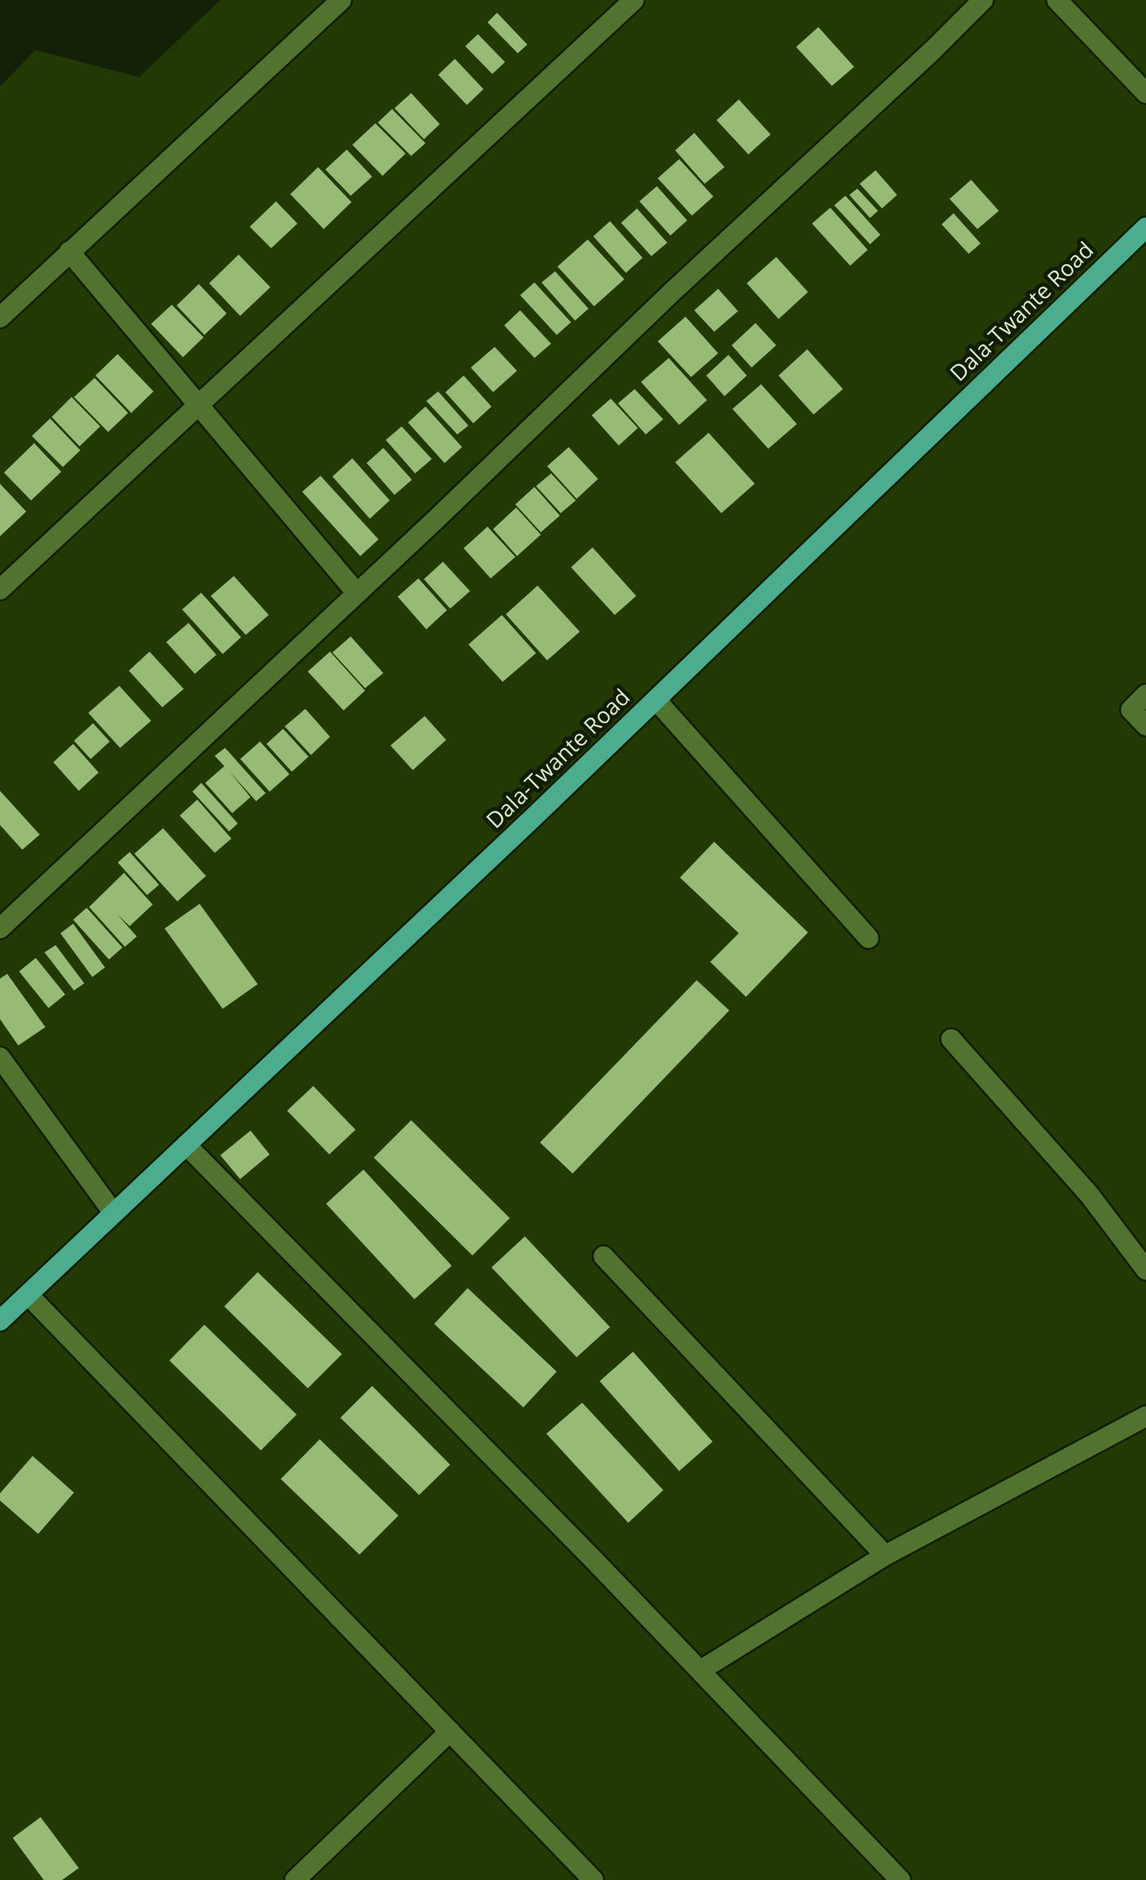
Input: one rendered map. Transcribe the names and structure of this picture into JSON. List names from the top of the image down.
{
  "streets": {
    "main road": ["Dala-Twante Road"]
  }
}
